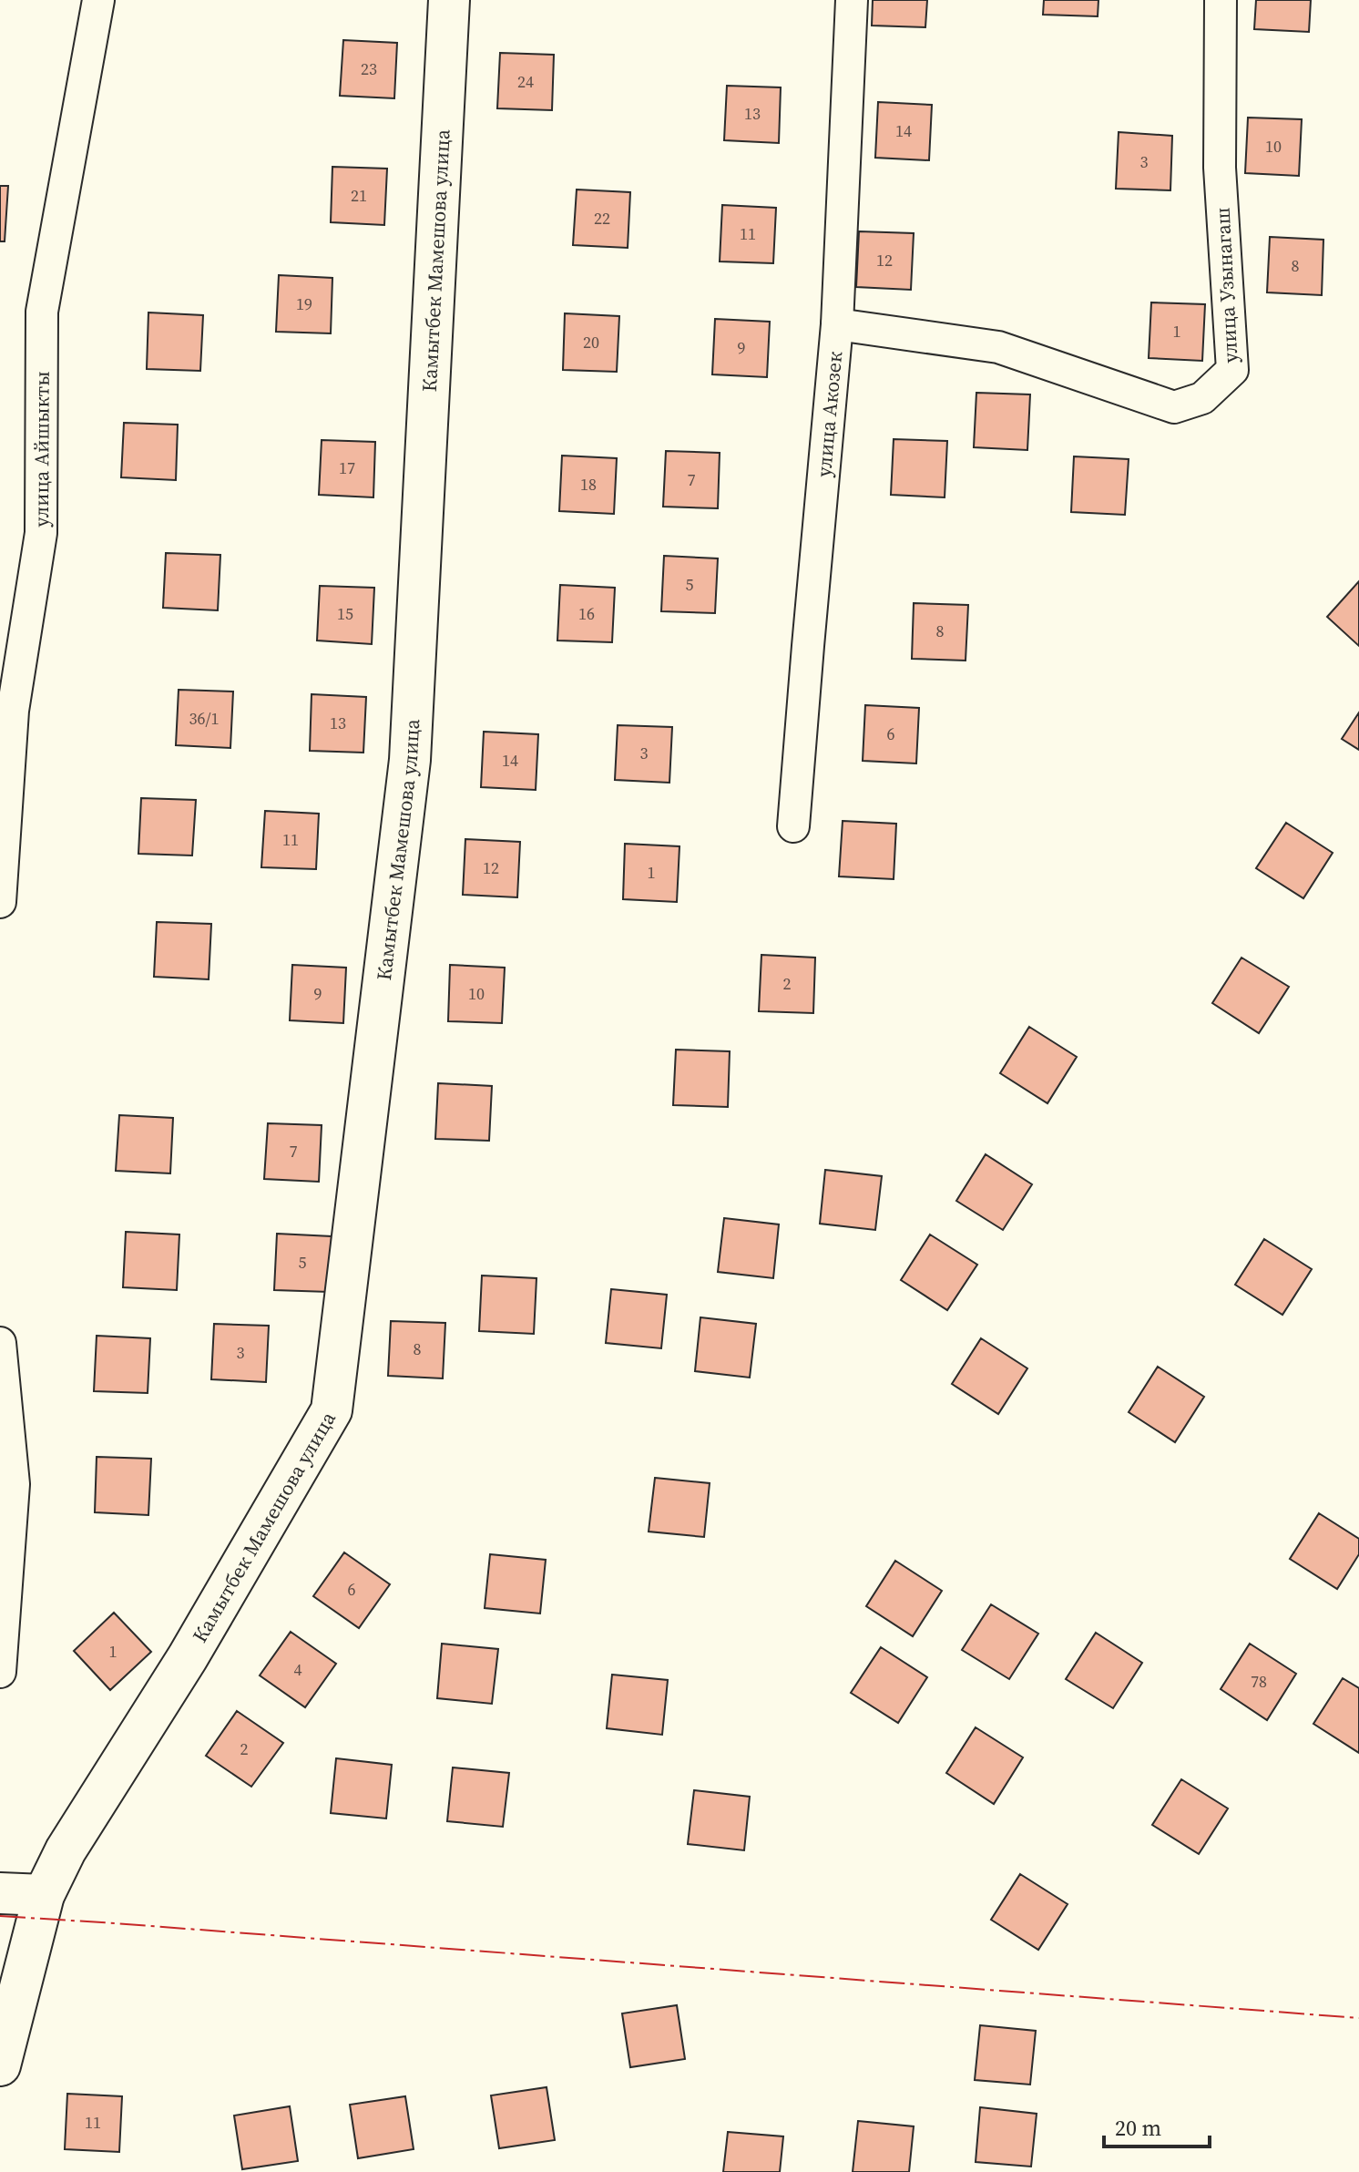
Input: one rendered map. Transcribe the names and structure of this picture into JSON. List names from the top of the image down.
{
  "streets": {
    "street": [
      "Камытбек Мамешова улица",
      "улица Узынагаш",
      "улица Акозек",
      "улица Айшыкты"
    ]
  },
  "crossings": [
    ["улица Узынагаш", "улица Акозек"]
  ],
  "house_numbers": [
    "23",
    "24",
    "13",
    "14",
    "10",
    "3",
    "21",
    "22",
    "11",
    "12",
    "8",
    "19",
    "1",
    "20",
    "9",
    "17",
    "7",
    "18",
    "5",
    "15",
    "16",
    "8",
    "36/1",
    "13",
    "6",
    "3",
    "14",
    "11",
    "12",
    "1",
    "2",
    "9",
    "10",
    "7",
    "5",
    "8",
    "3",
    "6",
    "1",
    "4",
    "78",
    "2",
    "11"
  ],
  "scale_bar": "20 m"
}
